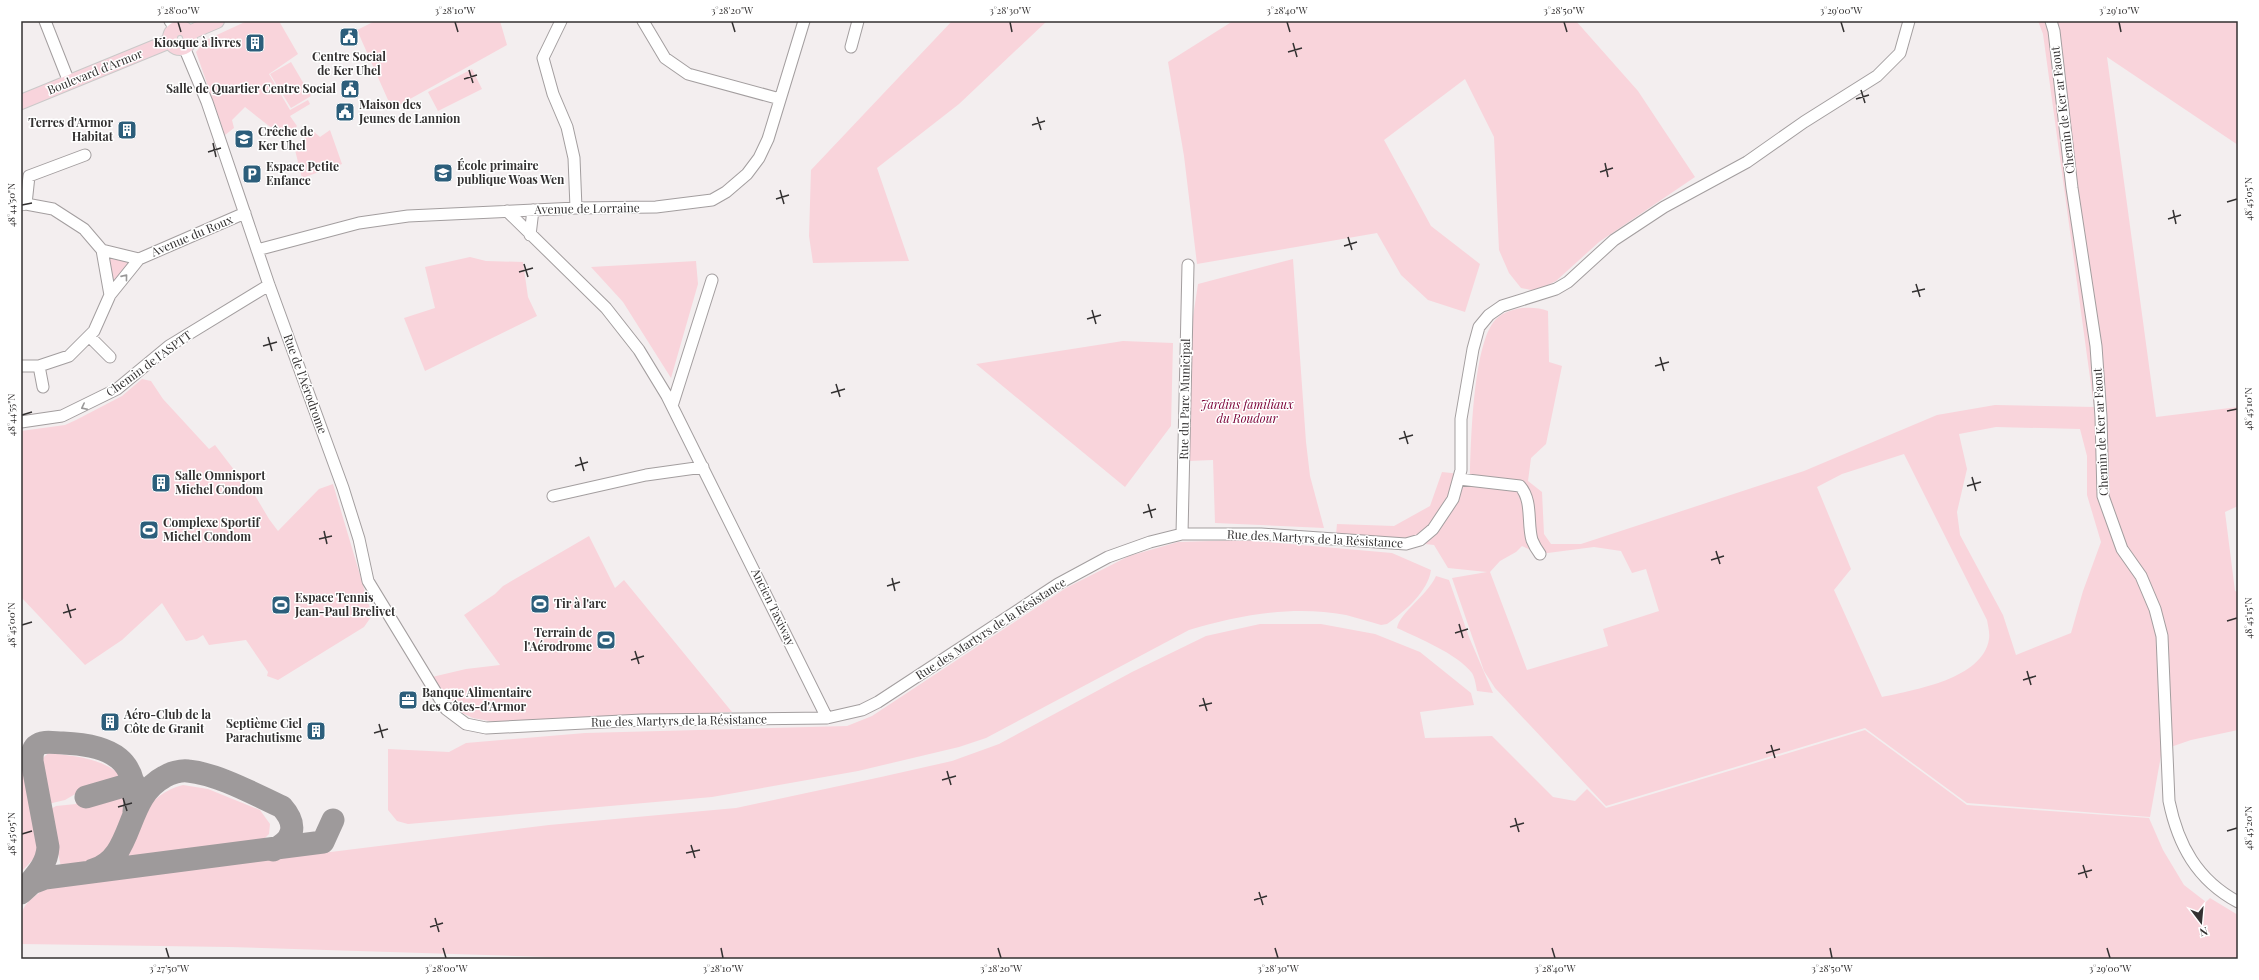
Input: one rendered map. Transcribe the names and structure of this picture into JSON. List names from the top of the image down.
{
  "streets": {
    "main road": ["Boulevard d'Armor"],
    "street": [
      "Chemin de Ker ar Faout",
      "Avenue de Lorraine",
      "Avenue du Roux",
      "Chemin de l'ASPTT",
      "Rue de l'Aérodrome",
      "Rue du Parc Municipal",
      "Rue des Martyrs de la Résistance",
      "Ancien Taxiway"
    ]
  },
  "crossings": [
    ["Boulevard d'Armor", "Rue de l'Aérodrome"],
    ["Avenue de Lorraine", "Rue de l'Aérodrome"],
    ["Avenue de Lorraine", "Ancien Taxiway"],
    ["Avenue du Roux", "Rue de l'Aérodrome"],
    ["Chemin de l'ASPTT", "Rue de l'Aérodrome"],
    ["Rue de l'Aérodrome", "Rue des Martyrs de la Résistance"],
    ["Rue du Parc Municipal", "Rue des Martyrs de la Résistance"],
    ["Rue des Martyrs de la Résistance", "Ancien Taxiway"]
  ],
  "one_way": ["Chemin de l'ASPTT"],
  "parks": ["Jardins familiaux du Roudour"],
  "places": {
    "public building": ["Centre Social de Ker Uhel", "Salle de Quartier Centre Social", "Maison des Jeunes de Lannion"],
    "building": [
      "Kiosque à livres",
      "Terres d'Armor Habitat",
      "Salle Omnisport Michel Condom",
      "Aéro-Club de la Côte de Granit",
      "Septième Ciel Parachutisme"
    ],
    "school or university": ["Crêche de Ker Uhel", "École primaire publique Woas Wen"],
    "parking": ["Espace Petite Enfance"],
    "sports": [
      "Complexe Sportif Michel Condom",
      "Tir à l'arc",
      "Espace Tennis Jean-Paul Brelivet",
      "Terrain de l'Aérodrome"
    ],
    "office": ["Banque Alimentaire des Côtes-d'Armor"]
  },
  "north": "bottom",
  "coordinates": [
    "3°28'00\"W",
    "3°28'10\"W",
    "3°28'20\"W",
    "3°28'30\"W",
    "3°28'40\"W",
    "3°28'50\"W",
    "3°29'00\"W",
    "3°29'10\"W",
    "48°45'05\"N",
    "48°44'50\"N",
    "48°45'10\"N",
    "48°44'55\"N",
    "48°45'15\"N",
    "48°45'00\"N",
    "48°45'20\"N",
    "3°27'50\"W"
  ]
}
